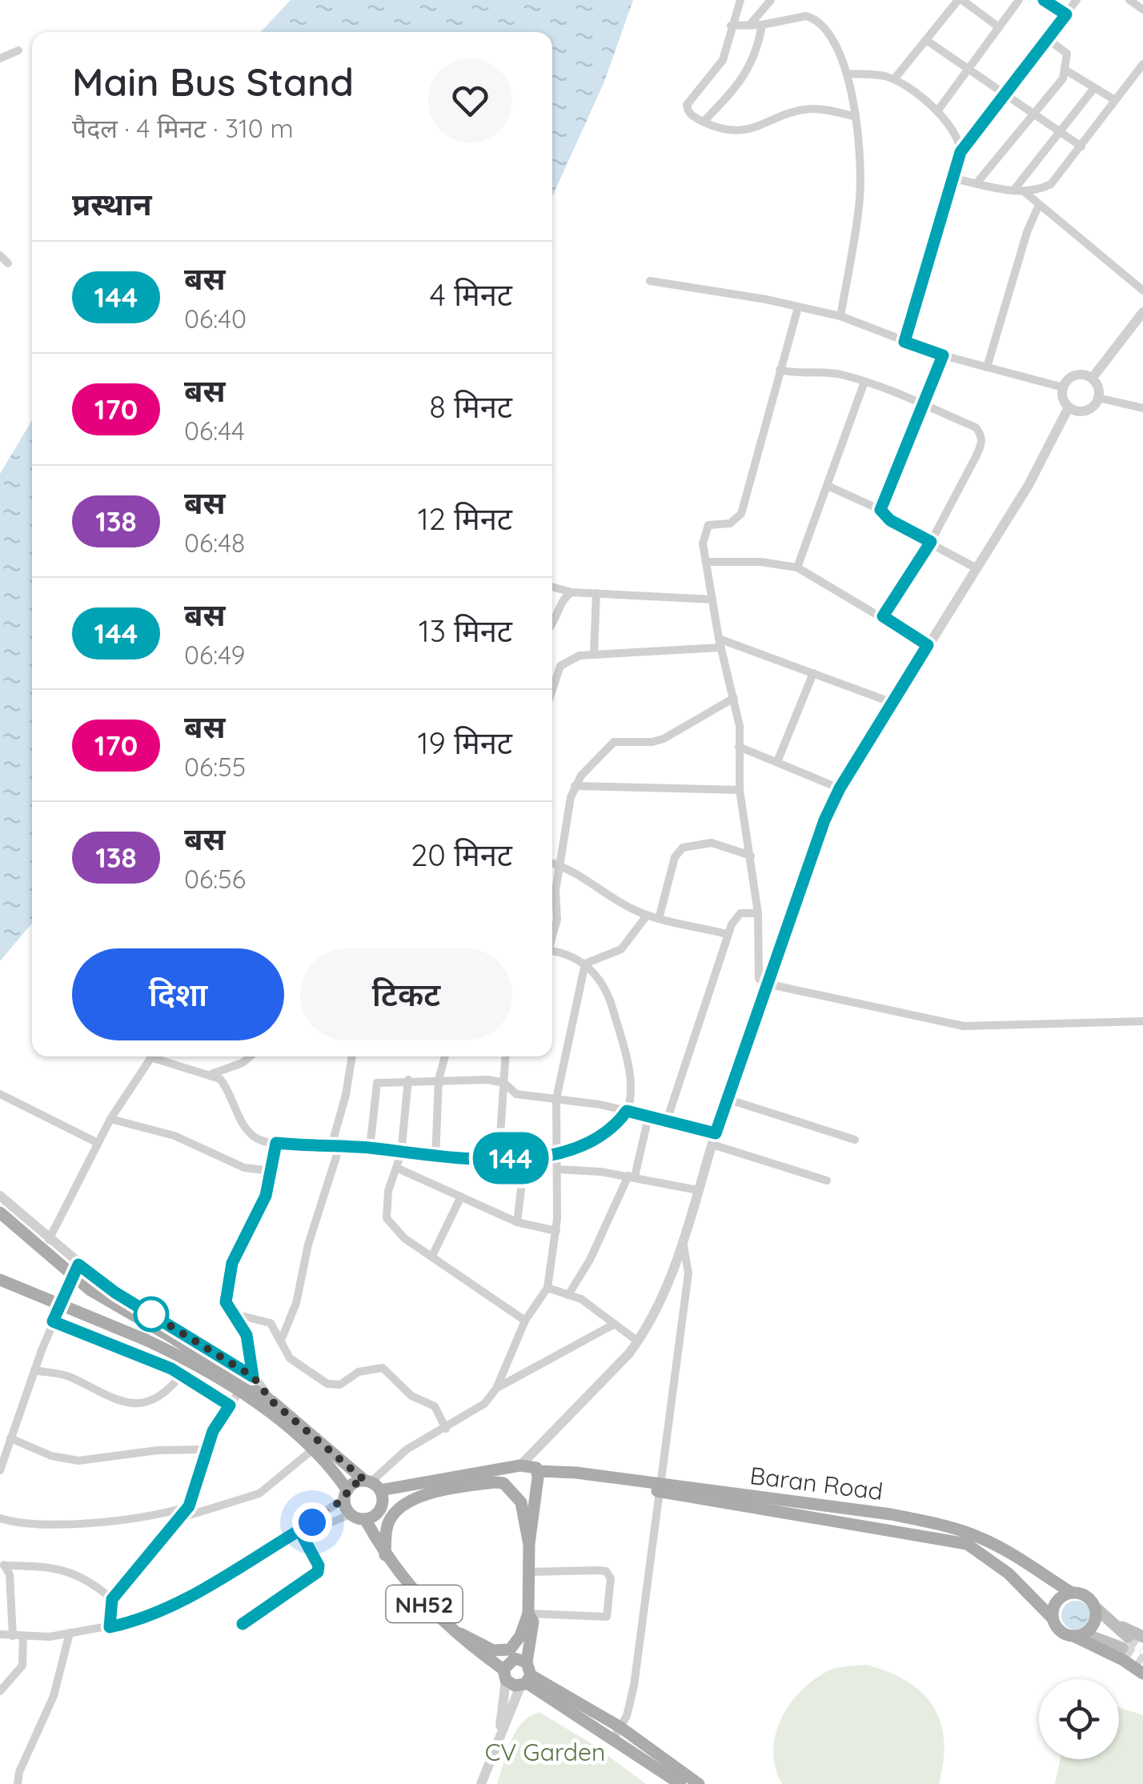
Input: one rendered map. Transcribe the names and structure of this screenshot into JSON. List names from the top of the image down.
{
  "streets": {
    "main road": ["Baran Road", "NH52"]
  },
  "crossings": [
    ["Baran Road", "NH52"]
  ],
  "parks": ["CV Garden"],
  "lines": ["bus line 144"],
  "page": {
    "on_map": "144",
    "heading": [
      ["Main Bus Stand", "पैदल · 4 मिनट · 310 m"],
      "प्रस्थान"
    ],
    "list": [
      {
        "mark": "144",
        "name": "बस",
        "note": "06:40",
        "value": "4 मिनट"
      },
      {
        "mark": "170",
        "name": "बस",
        "note": "06:44",
        "value": "8 मिनट"
      },
      {
        "mark": "138",
        "name": "बस",
        "note": "06:48",
        "value": "12 मिनट"
      },
      {
        "mark": "144",
        "name": "बस",
        "note": "06:49",
        "value": "13 मिनट"
      },
      {
        "mark": "170",
        "name": "बस",
        "note": "06:55",
        "value": "19 मिनट"
      },
      {
        "mark": "138",
        "name": "बस",
        "note": "06:56",
        "value": "20 मिनट"
      }
    ],
    "buttons": ["दिशा", "टिकट"]
  }
}
